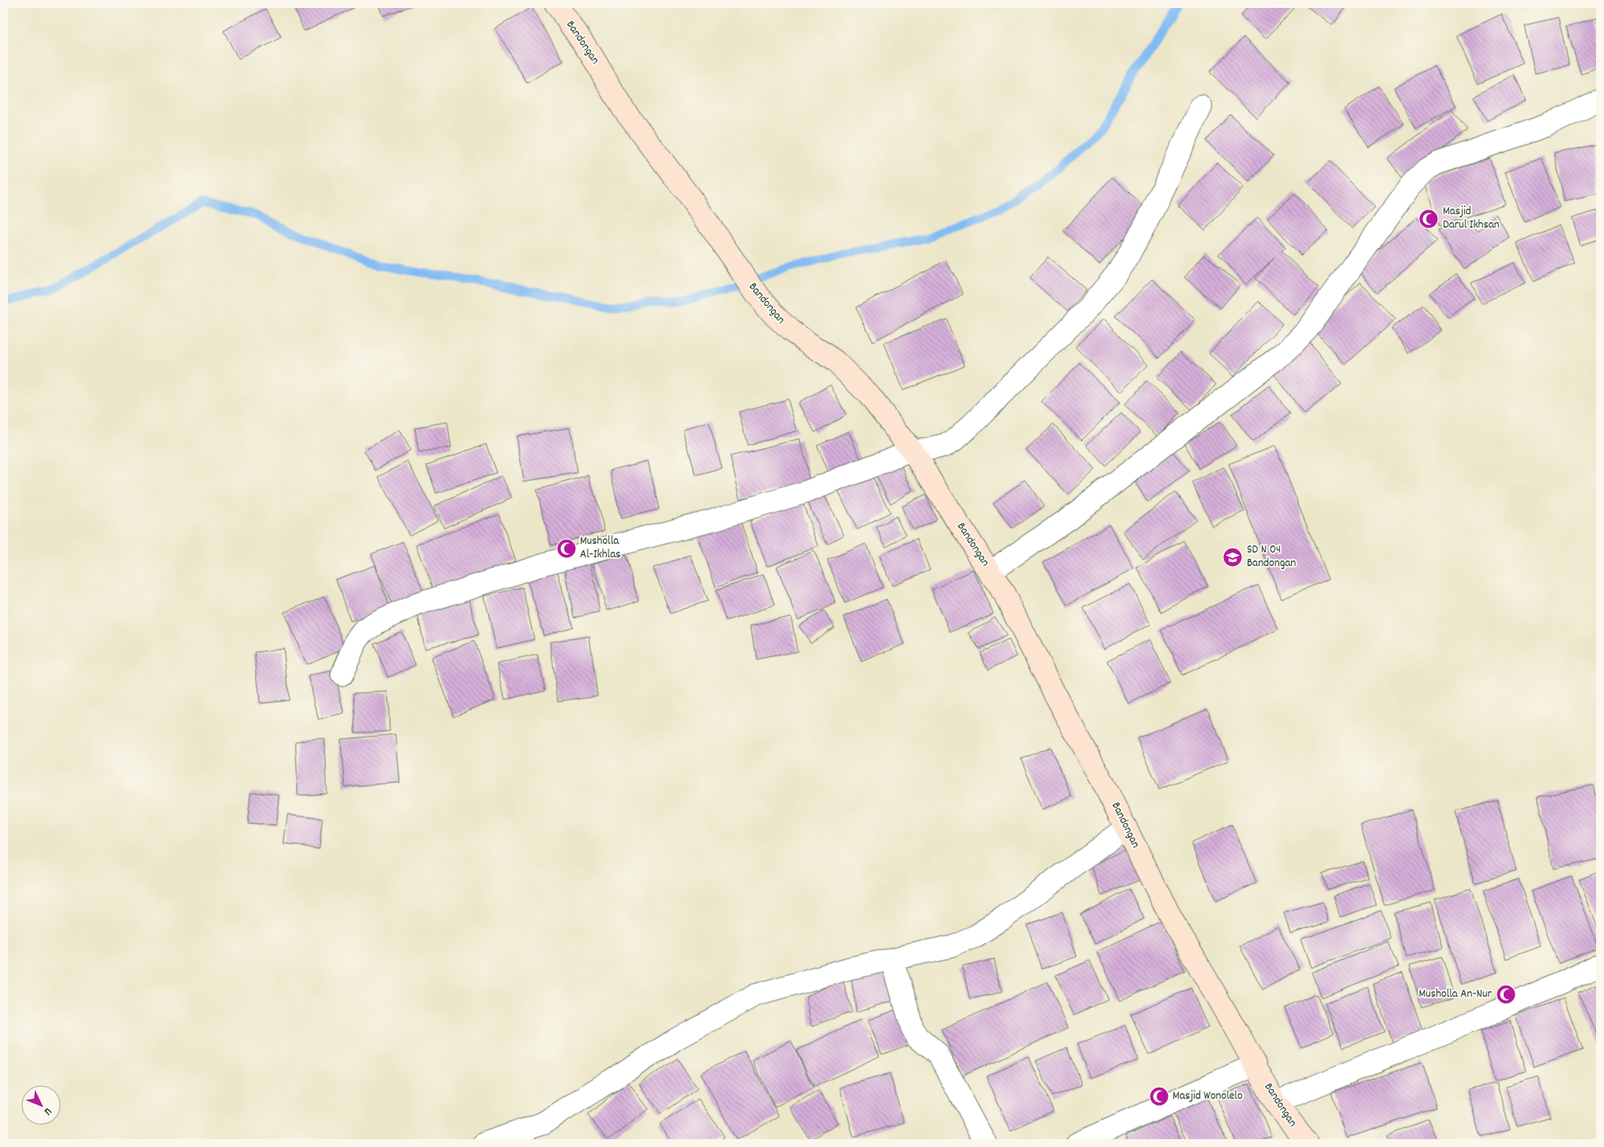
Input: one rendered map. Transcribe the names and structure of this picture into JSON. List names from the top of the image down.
{
  "streets": {
    "street": ["Bandongan"]
  },
  "places": {
    "mosque": [
      "Masjid Darul Ikhsan",
      "Musholla Al-Ikhlas",
      "Musholla An-Nur",
      "Masjid Wonolelo"
    ],
    "school or university": ["SD N 04 Bandongan"]
  },
  "north": "bottom right"
}
